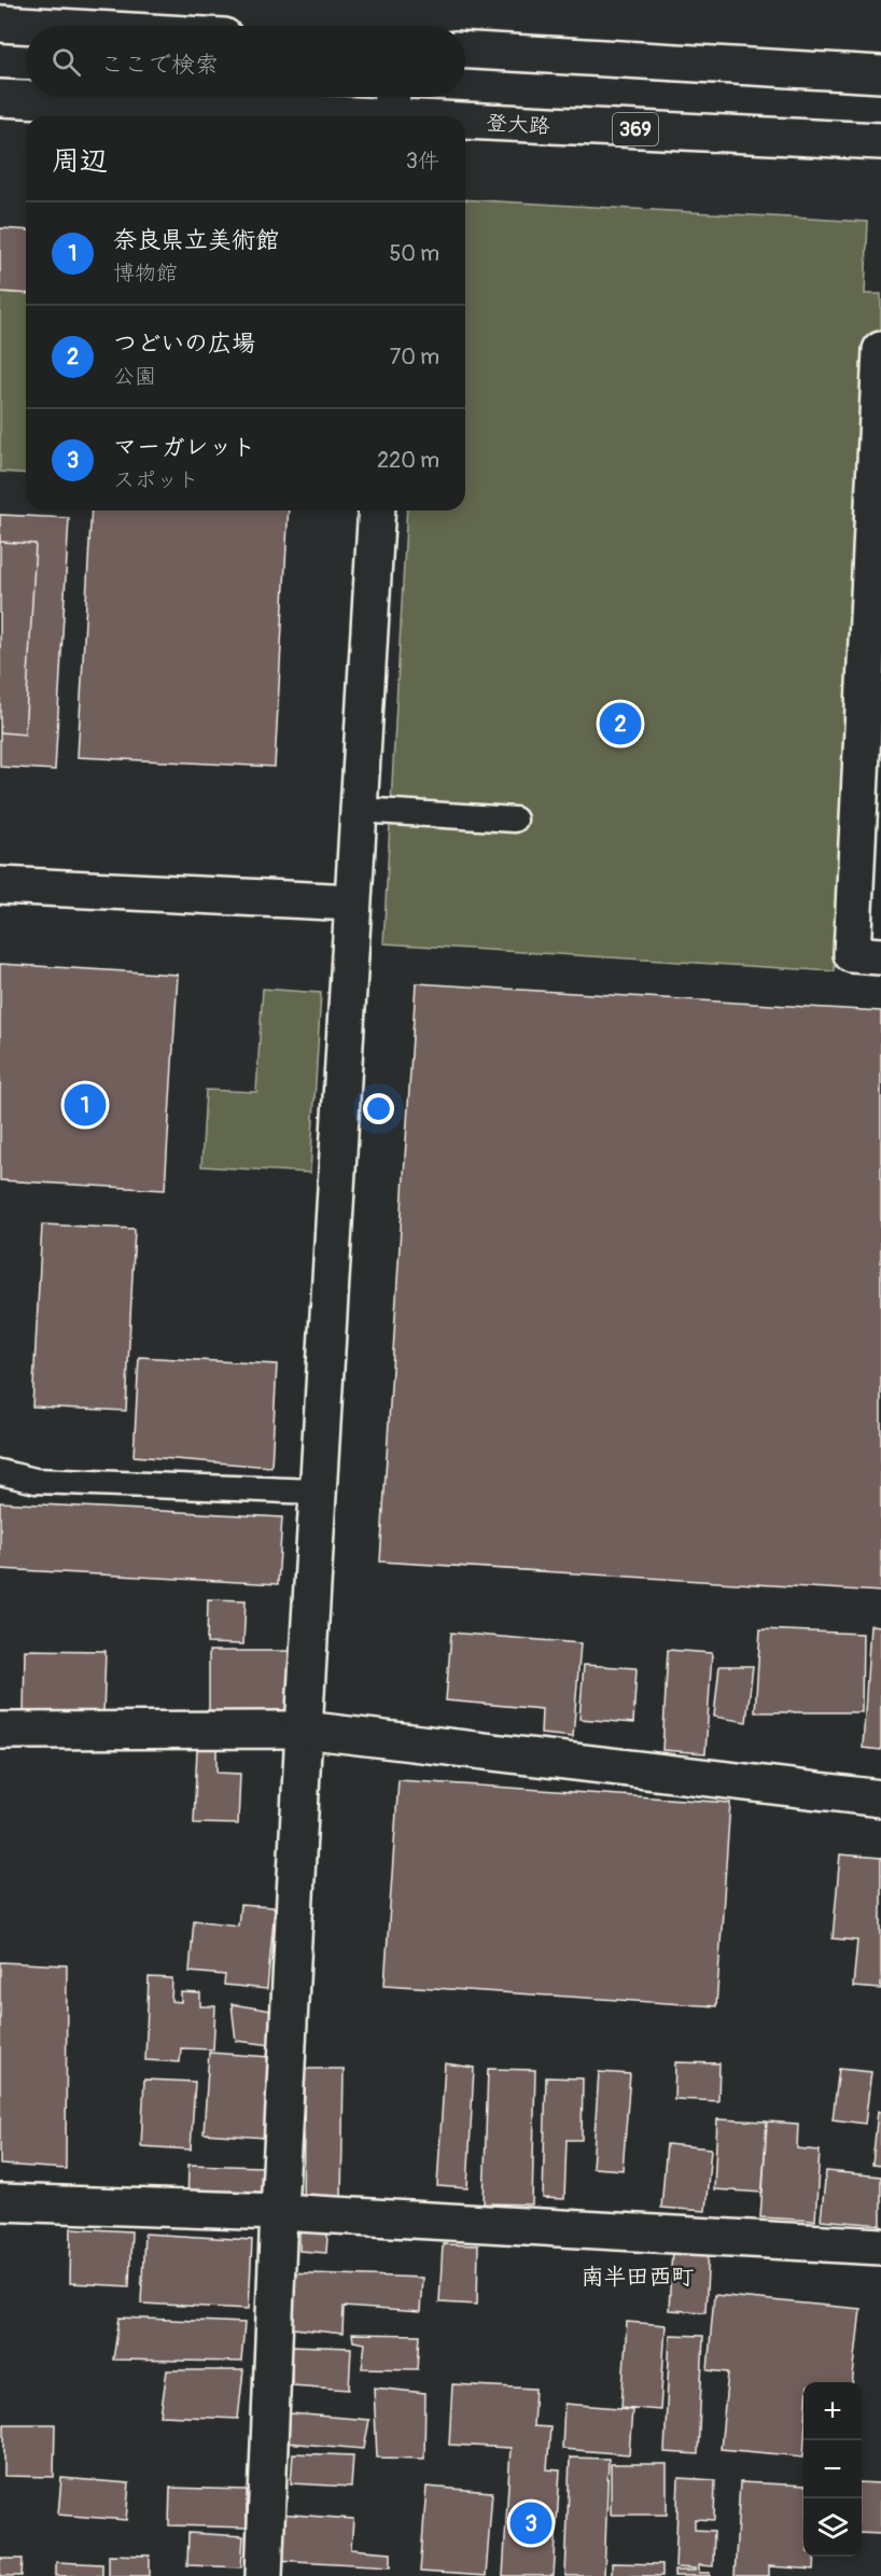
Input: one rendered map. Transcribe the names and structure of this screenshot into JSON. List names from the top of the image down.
{
  "streets": {
    "main road": ["登大路", "369"]
  },
  "districts": ["南半田西町"],
  "page": {
    "search": "ここで検索",
    "heading": ["周辺", "3件"],
    "list": [
      {
        "mark": "1",
        "name": "奈良県立美術館",
        "note": "博物館",
        "value": "50 m"
      },
      {
        "mark": "2",
        "name": "つどいの広場",
        "note": "公園",
        "value": "70 m"
      },
      {
        "mark": "3",
        "name": "マーガレット",
        "note": "スポット",
        "value": "220 m"
      }
    ],
    "pins": ["2", "1", "3"],
    "map_buttons": ["+", "−"]
  }
}
